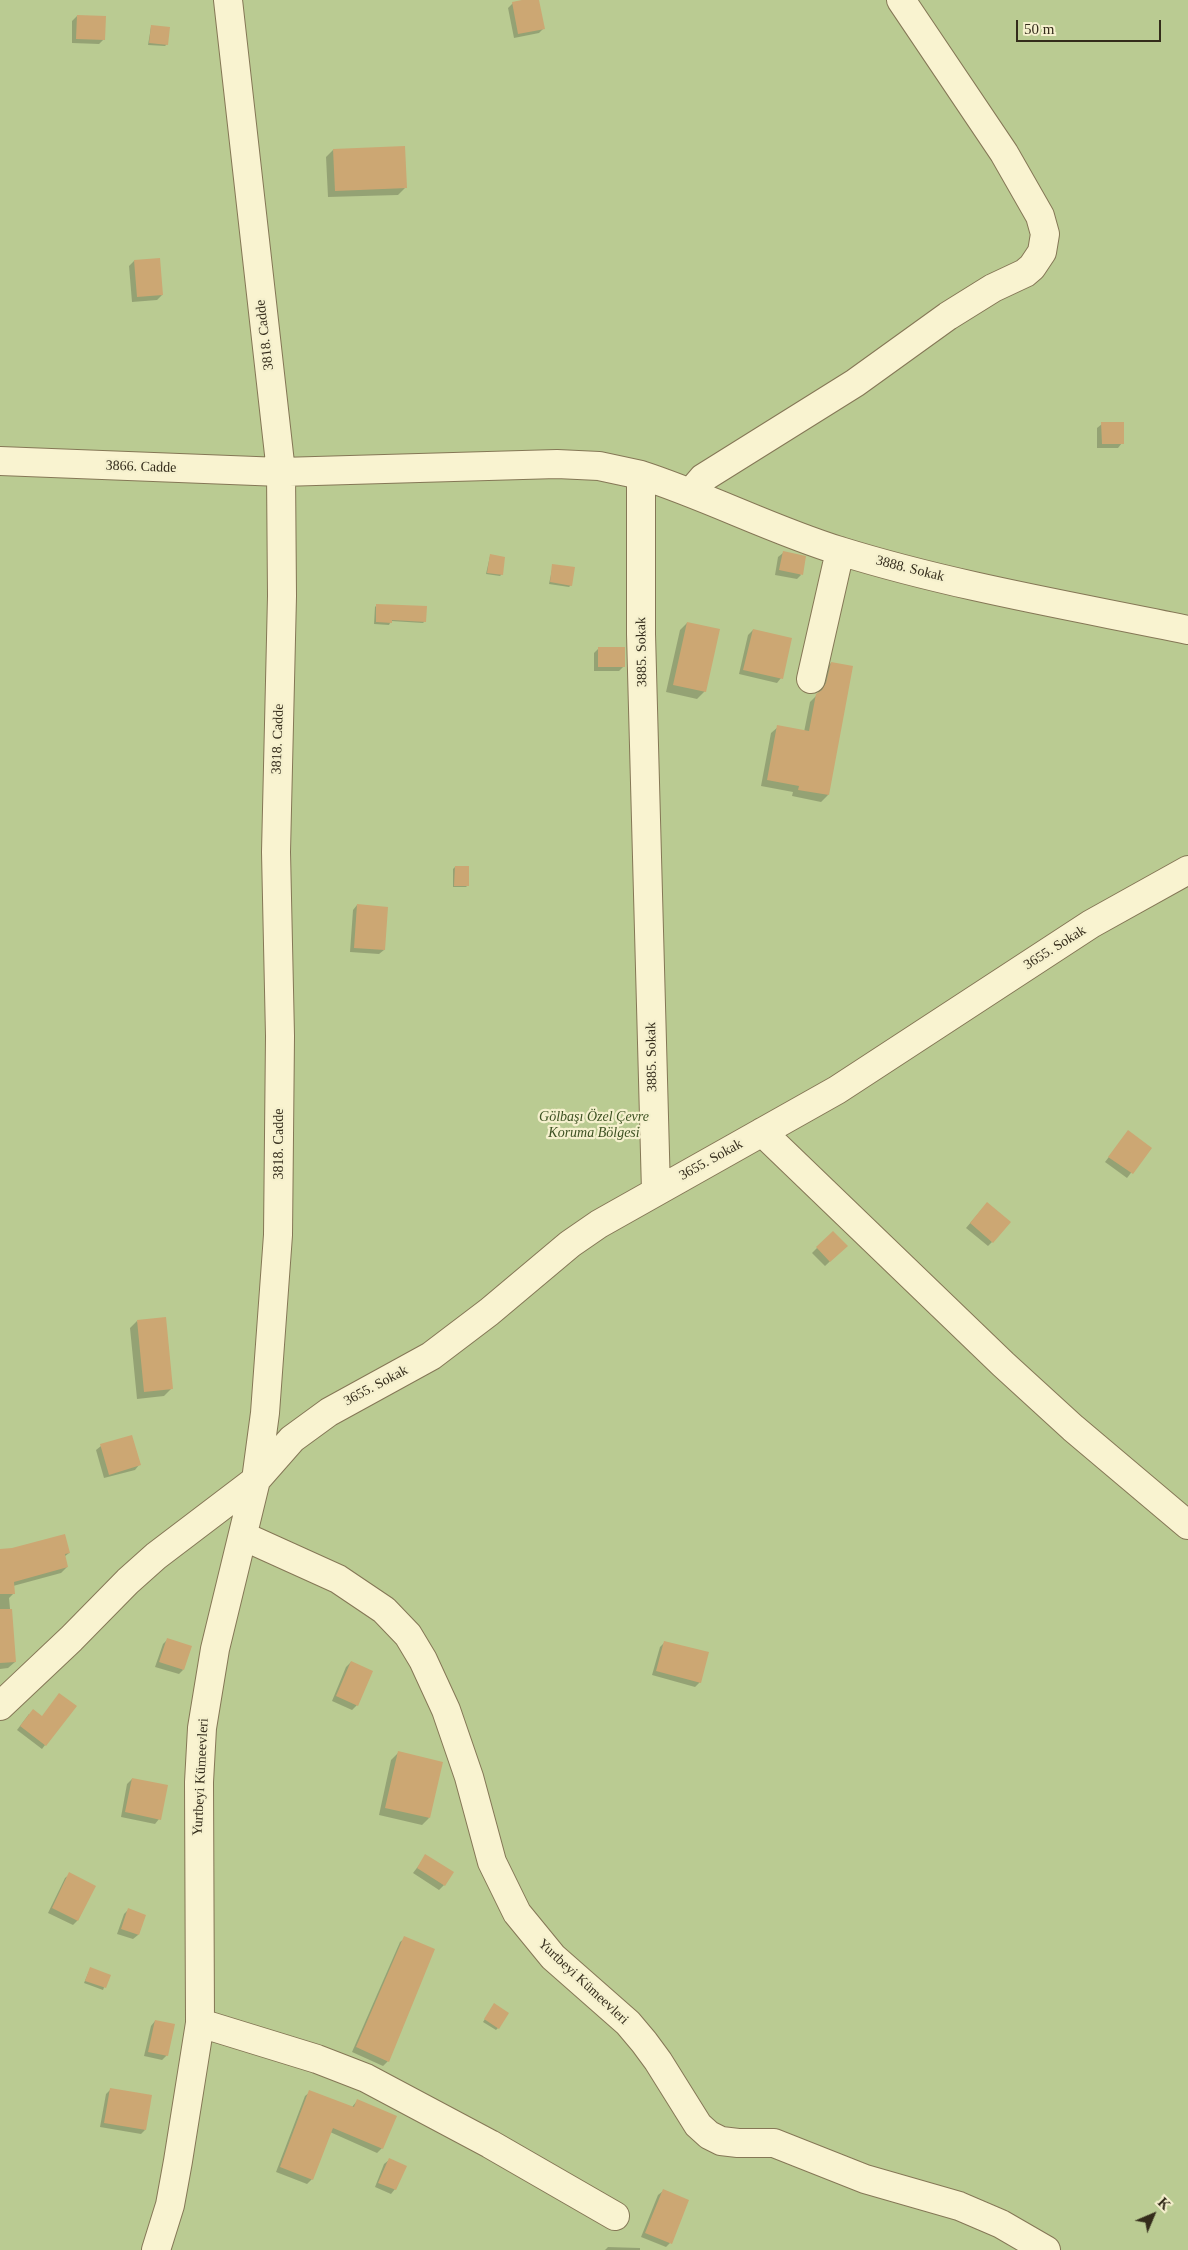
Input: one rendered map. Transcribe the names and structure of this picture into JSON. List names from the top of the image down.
{
  "streets": {
    "street": [
      "3818. Cadde",
      "3866. Cadde",
      "3888. Sokak",
      "3885. Sokak",
      "3655. Sokak",
      "Yurtbeyi Kümeevleri"
    ]
  },
  "crossings": [
    ["3818. Cadde", "3866. Cadde"],
    ["3818. Cadde", "3655. Sokak"],
    ["3818. Cadde", "Yurtbeyi Kümeevleri"],
    ["3888. Sokak", "3885. Sokak"],
    ["3885. Sokak", "3655. Sokak"],
    ["3655. Sokak", "Yurtbeyi Kümeevleri"]
  ],
  "parks": ["Gölbaşı Özel Çevre Koruma Bölgesi"],
  "scale_bar": "50 m",
  "north": "top right"
}
